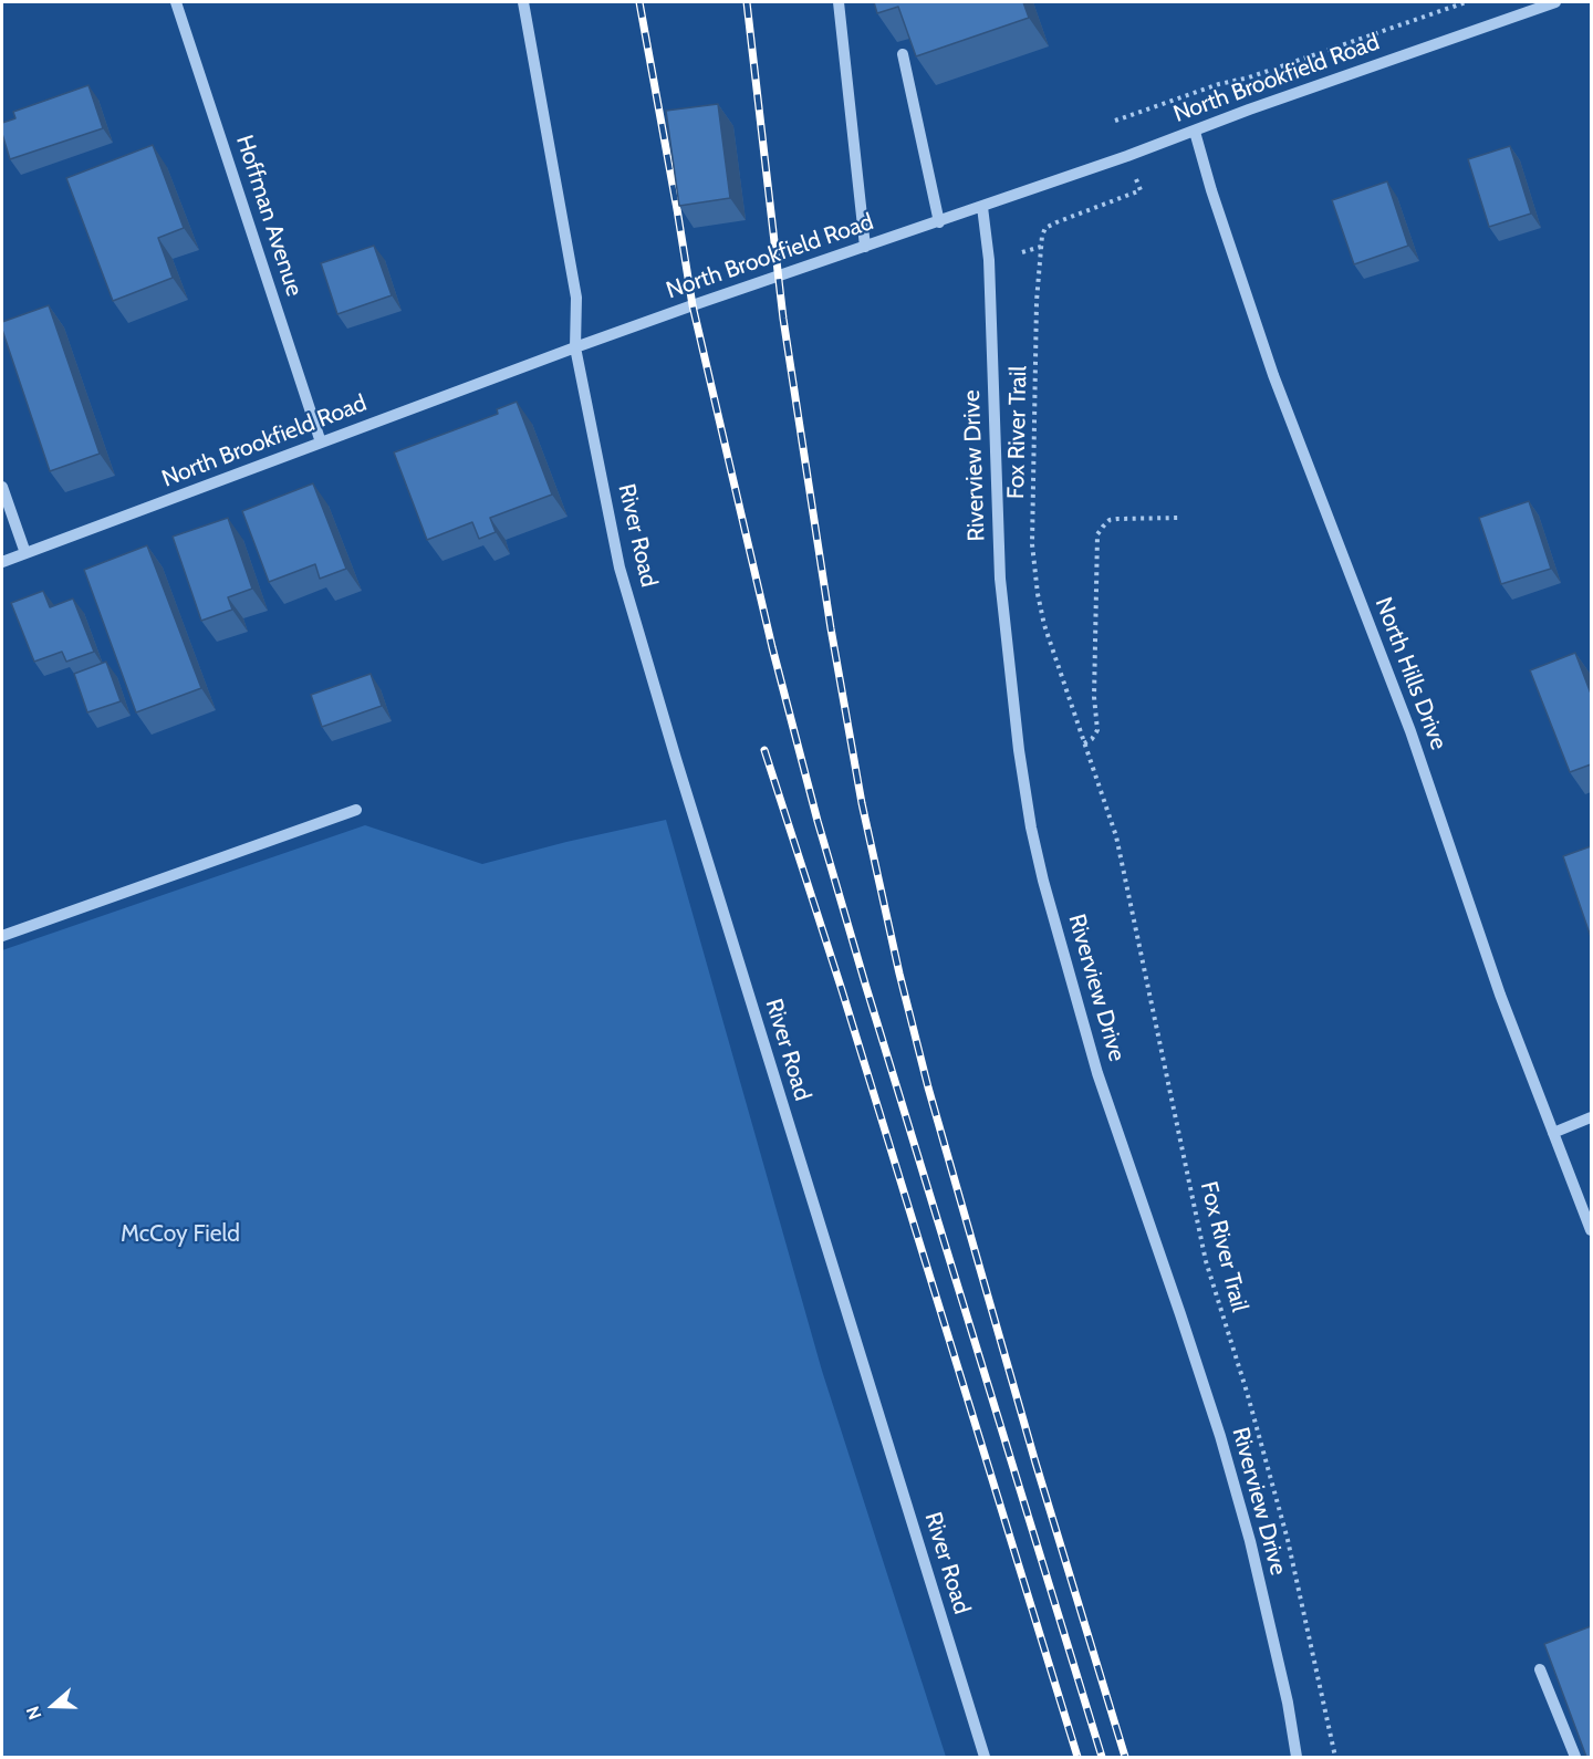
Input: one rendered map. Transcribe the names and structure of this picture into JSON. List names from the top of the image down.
{
  "streets": {
    "street": [
      "North Brookfield Road",
      "Hoffman Avenue",
      "Riverview Drive",
      "River Road",
      "North Hills Drive"
    ],
    "path": ["Fox River Trail"]
  },
  "crossings": [
    ["North Brookfield Road", "Hoffman Avenue"],
    ["North Brookfield Road", "Riverview Drive"],
    ["North Brookfield Road", "River Road"],
    ["North Brookfield Road", "North Hills Drive"]
  ],
  "parks": ["McCoy Field"],
  "north": "left"
}
